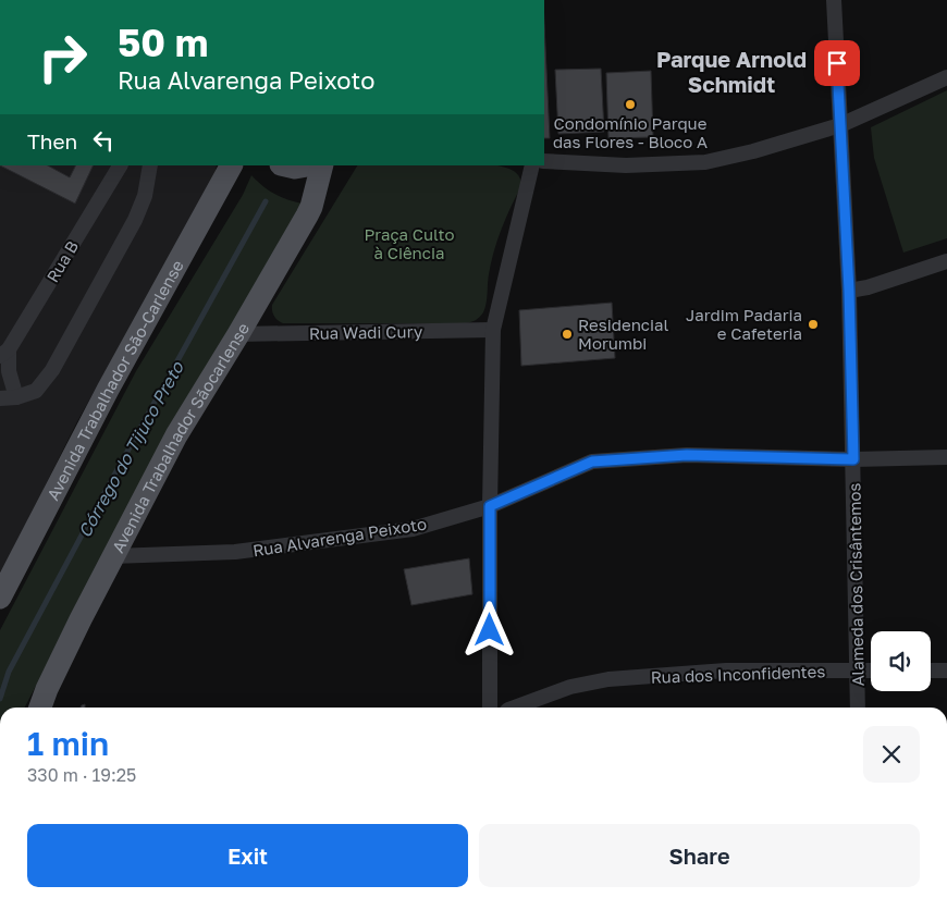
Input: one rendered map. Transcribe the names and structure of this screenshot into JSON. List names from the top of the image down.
{
  "streets": {
    "main road": ["Avenida Trabalhador São-Carlense", "Avenida Trabalhador Sãocarlense"],
    "street": [
      "Rua B",
      "Rua Wadi Cury",
      "Rua Alvarenga Peixoto",
      "Alameda dos Crisântemos",
      "Rua dos Inconfidentes"
    ]
  },
  "crossings": [
    ["Rua Wadi Cury", "Avenida Trabalhador Sãocarlense"],
    ["Avenida Trabalhador Sãocarlense", "Rua Alvarenga Peixoto"],
    ["Rua Alvarenga Peixoto", "Alameda dos Crisântemos"],
    ["Alameda dos Crisântemos", "Rua dos Inconfidentes"]
  ],
  "districts": ["Parque Arnold Schmidt"],
  "water": ["Córrego do Tijuco Preto"],
  "parks": ["Praça Culto à Ciência"],
  "places": ["Condomínio Parque das Flores - Bloco A", "Jardim Padaria e Cafeteria", "Residencial Morumbi"],
  "page": {
    "turn": ["50 m", "Rua Alvarenga Peixoto"],
    "then": "Then",
    "heading": ["1 min", "330 m · 19:25"],
    "buttons": ["Exit", "Share"]
  }
}
